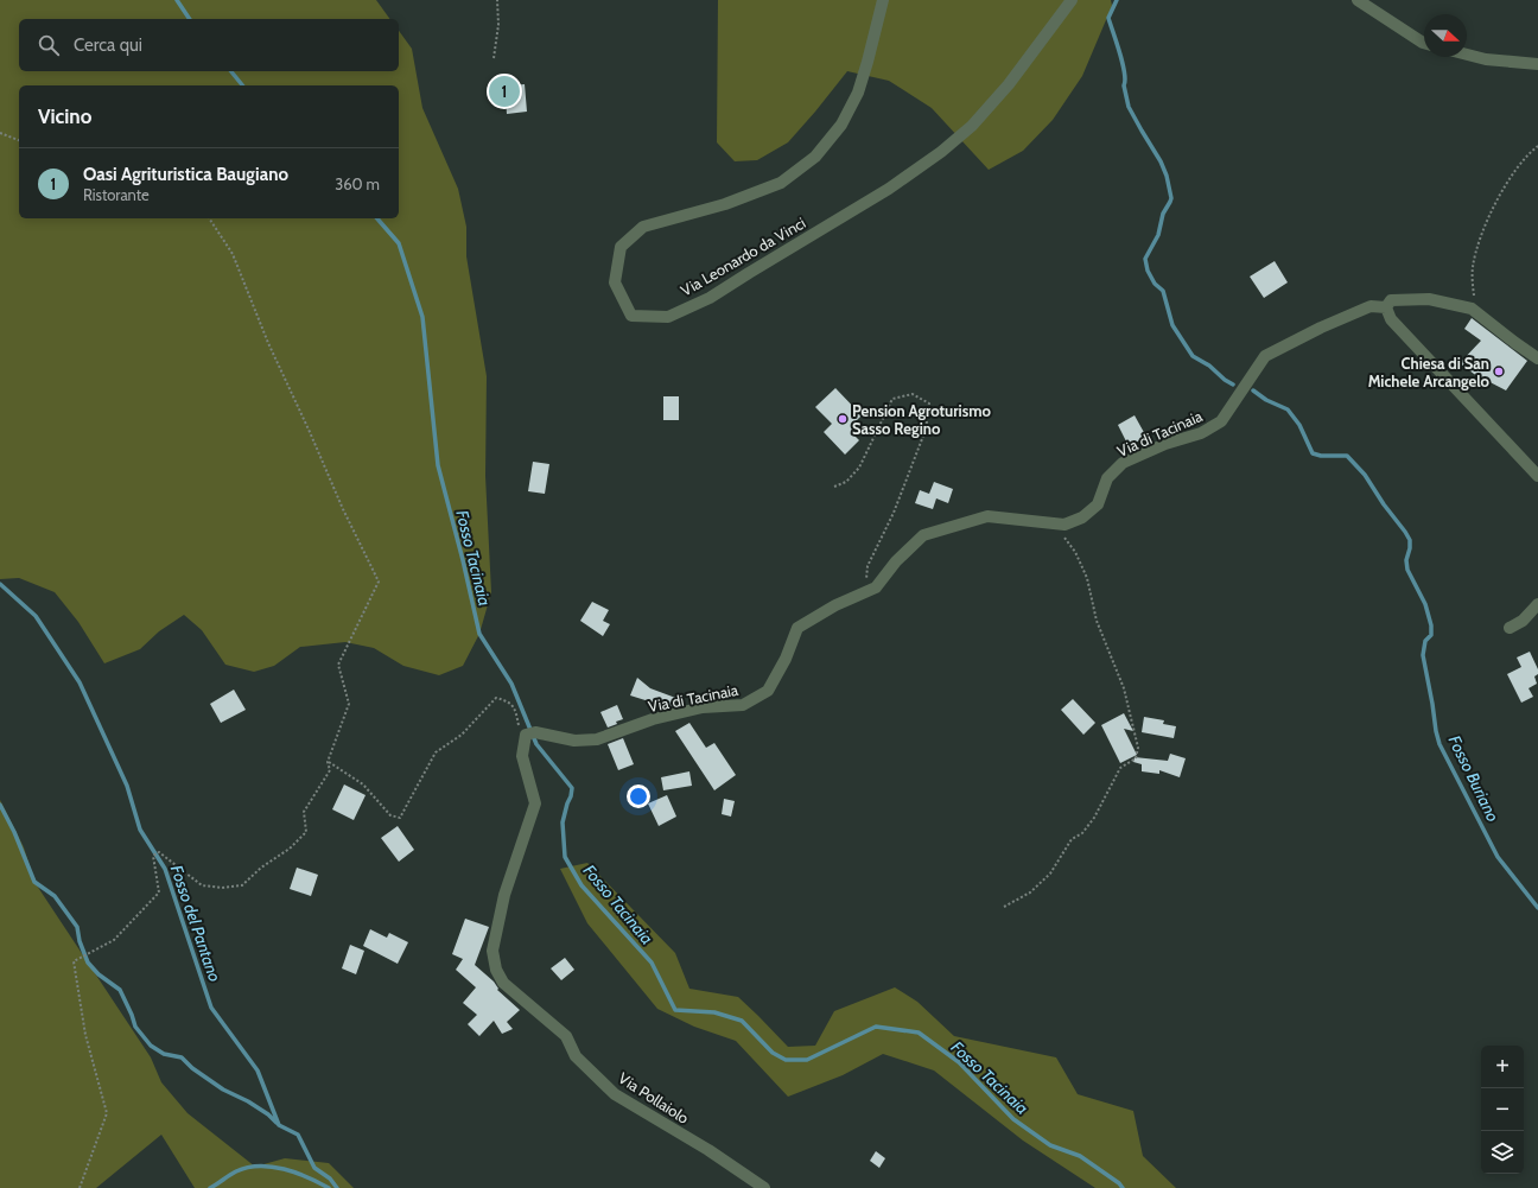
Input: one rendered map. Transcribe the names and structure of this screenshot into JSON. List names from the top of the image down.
{
  "streets": {
    "street": ["Via Leonardo da Vinci", "Via di Tacinaia", "Via Pollaiolo"]
  },
  "crossings": [
    ["Via di Tacinaia", "Via Pollaiolo"]
  ],
  "water": ["Fosso Tacinaia", "Fosso Buriano", "Fosso del Pantano"],
  "places": ["Chiesa di San Michele Arcangelo", "Pension Agroturismo Sasso Regino"],
  "north": "right",
  "page": {
    "search": "Cerca qui",
    "pins": "1",
    "heading": "Vicino",
    "list": [
      {
        "mark": "1",
        "name": "Oasi Agrituristica Baugiano",
        "note": "Ristorante",
        "value": "360 m"
      }
    ],
    "map_buttons": ["+", "−"]
  }
}
